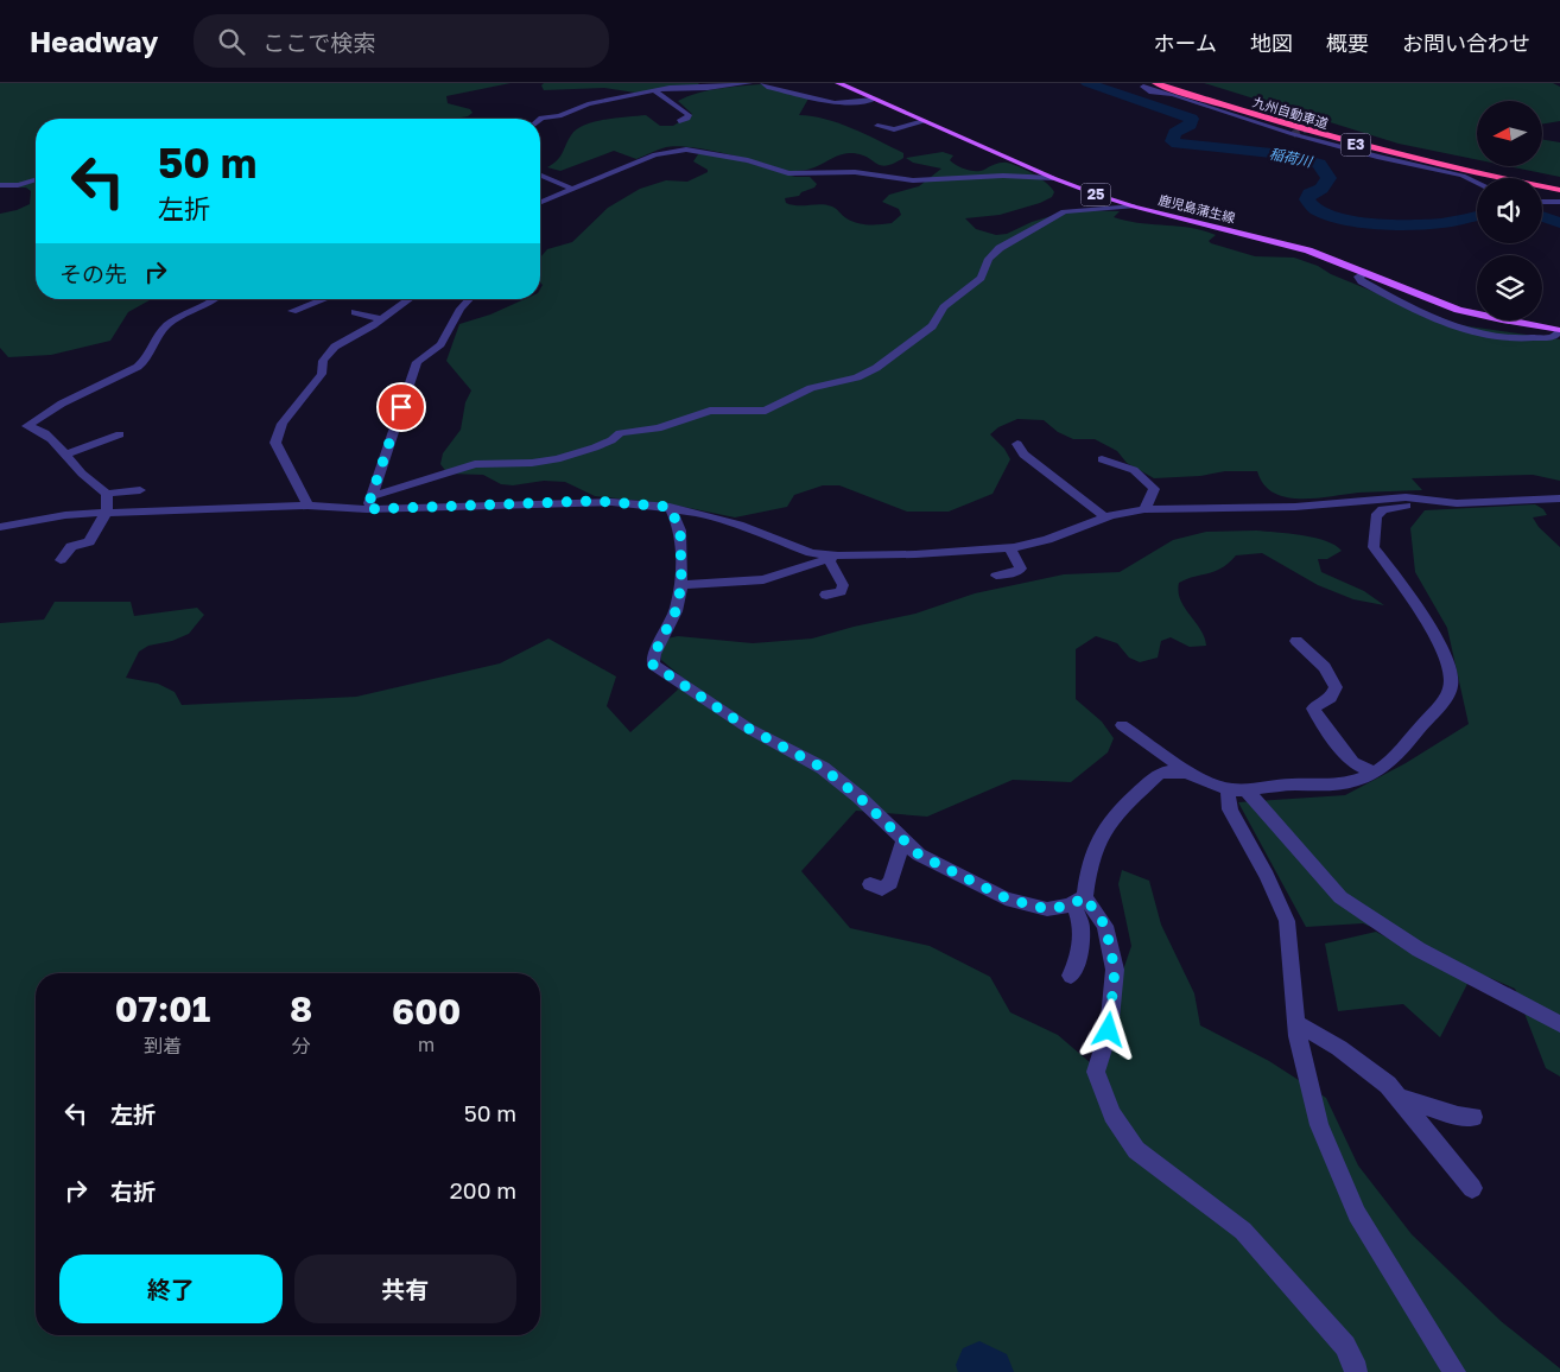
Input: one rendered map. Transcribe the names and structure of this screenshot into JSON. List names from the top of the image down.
{
  "streets": {
    "highway": ["九州自動車道", "E3"],
    "main road": ["25", "鹿児島蒲生線"]
  },
  "water": ["稲荷川"],
  "north": "left",
  "page": {
    "header": "Headway",
    "search": "ここで検索",
    "nav": [
      "ホーム",
      "地図",
      "概要",
      "お問い合わせ"
    ],
    "turn": ["50 m", "左折"],
    "then": "その先",
    "eta": [
      "07:01",
      "到着",
      "8",
      "分",
      "600",
      "m"
    ],
    "list": [
      {
        "name": "左折",
        "value": "50 m"
      },
      {
        "name": "右折",
        "value": "200 m"
      }
    ],
    "buttons": ["終了", "共有"]
  }
}
